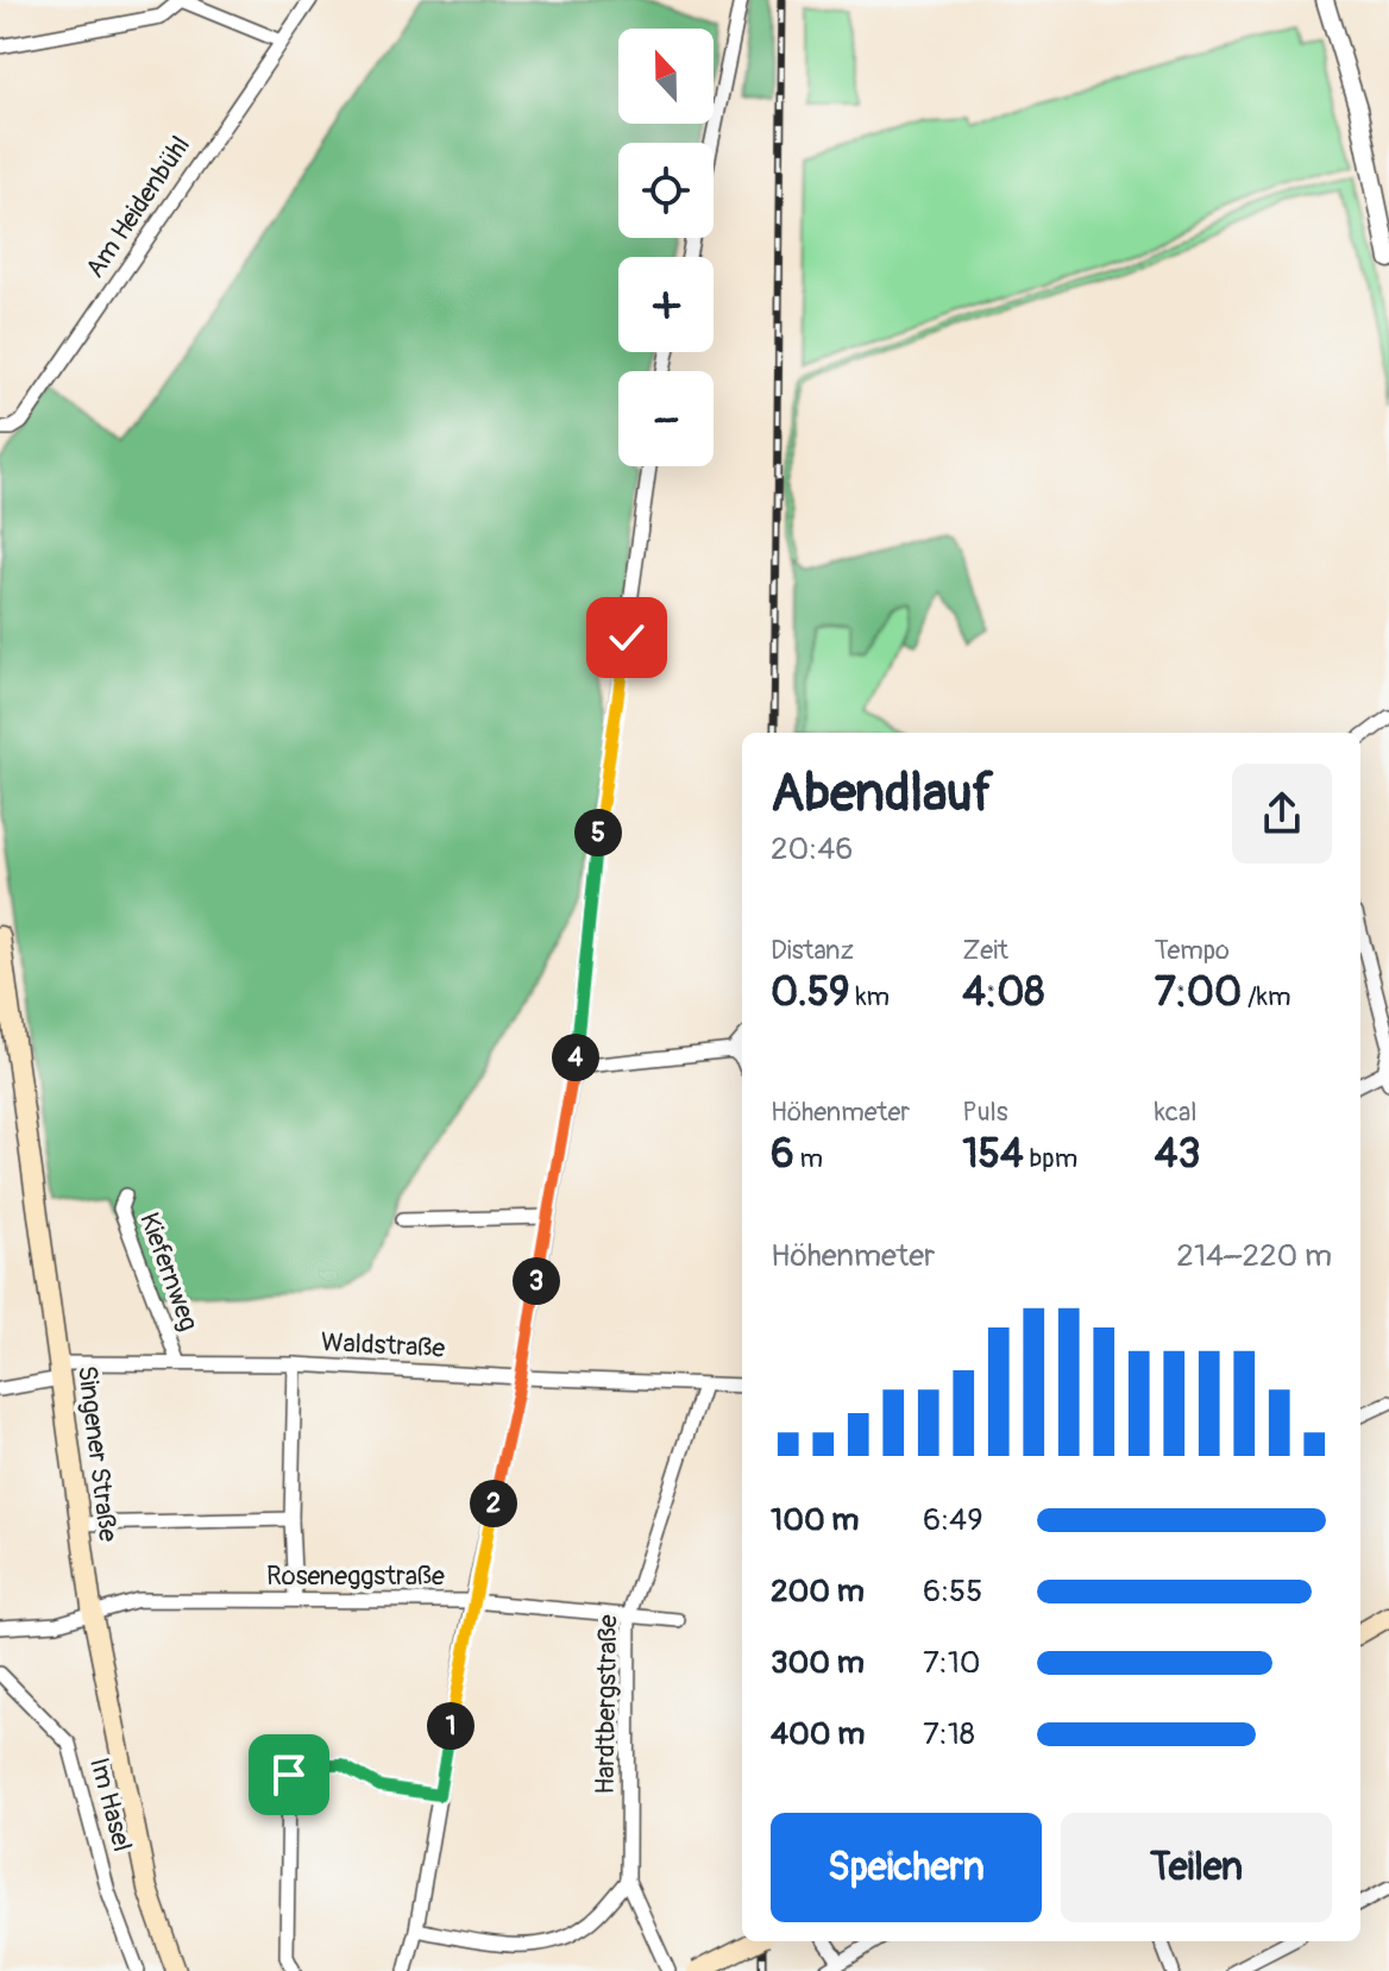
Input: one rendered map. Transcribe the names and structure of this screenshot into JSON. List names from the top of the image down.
{
  "streets": {
    "main road": ["Singener Straße"],
    "street": [
      "Am Heidenbühl",
      "Kiefernweg",
      "Waldstraße",
      "Roseneggstraße",
      "Hardtbergstraße",
      "Im Hasel"
    ]
  },
  "crossings": [
    ["Kiefernweg", "Waldstraße"],
    ["Waldstraße", "Singener Straße"],
    ["Waldstraße", "Hardtbergstraße"],
    ["Singener Straße", "Roseneggstraße"],
    ["Roseneggstraße", "Hardtbergstraße"]
  ],
  "north": "top",
  "page": {
    "map_buttons": ["+", "−"],
    "heading": ["Abendlauf", "20:46"],
    "pins": [
      "5",
      "4",
      "3",
      "2",
      "1"
    ],
    "stats": [
      ["Distanz", "0.59 km"],
      ["Zeit", "4:08"],
      ["Tempo", "7:00 /km"],
      ["Höhenmeter", "6 m"],
      ["Puls", "154 bpm"],
      ["kcal", "43"]
    ],
    "chart": ["Höhenmeter", "214–220 m"],
    "list": [
      {
        "name": "100 m",
        "note": "6:49"
      },
      {
        "name": "200 m",
        "note": "6:55"
      },
      {
        "name": "300 m",
        "note": "7:10"
      },
      {
        "name": "400 m",
        "note": "7:18"
      }
    ],
    "buttons": ["Speichern", "Teilen"]
  }
}
